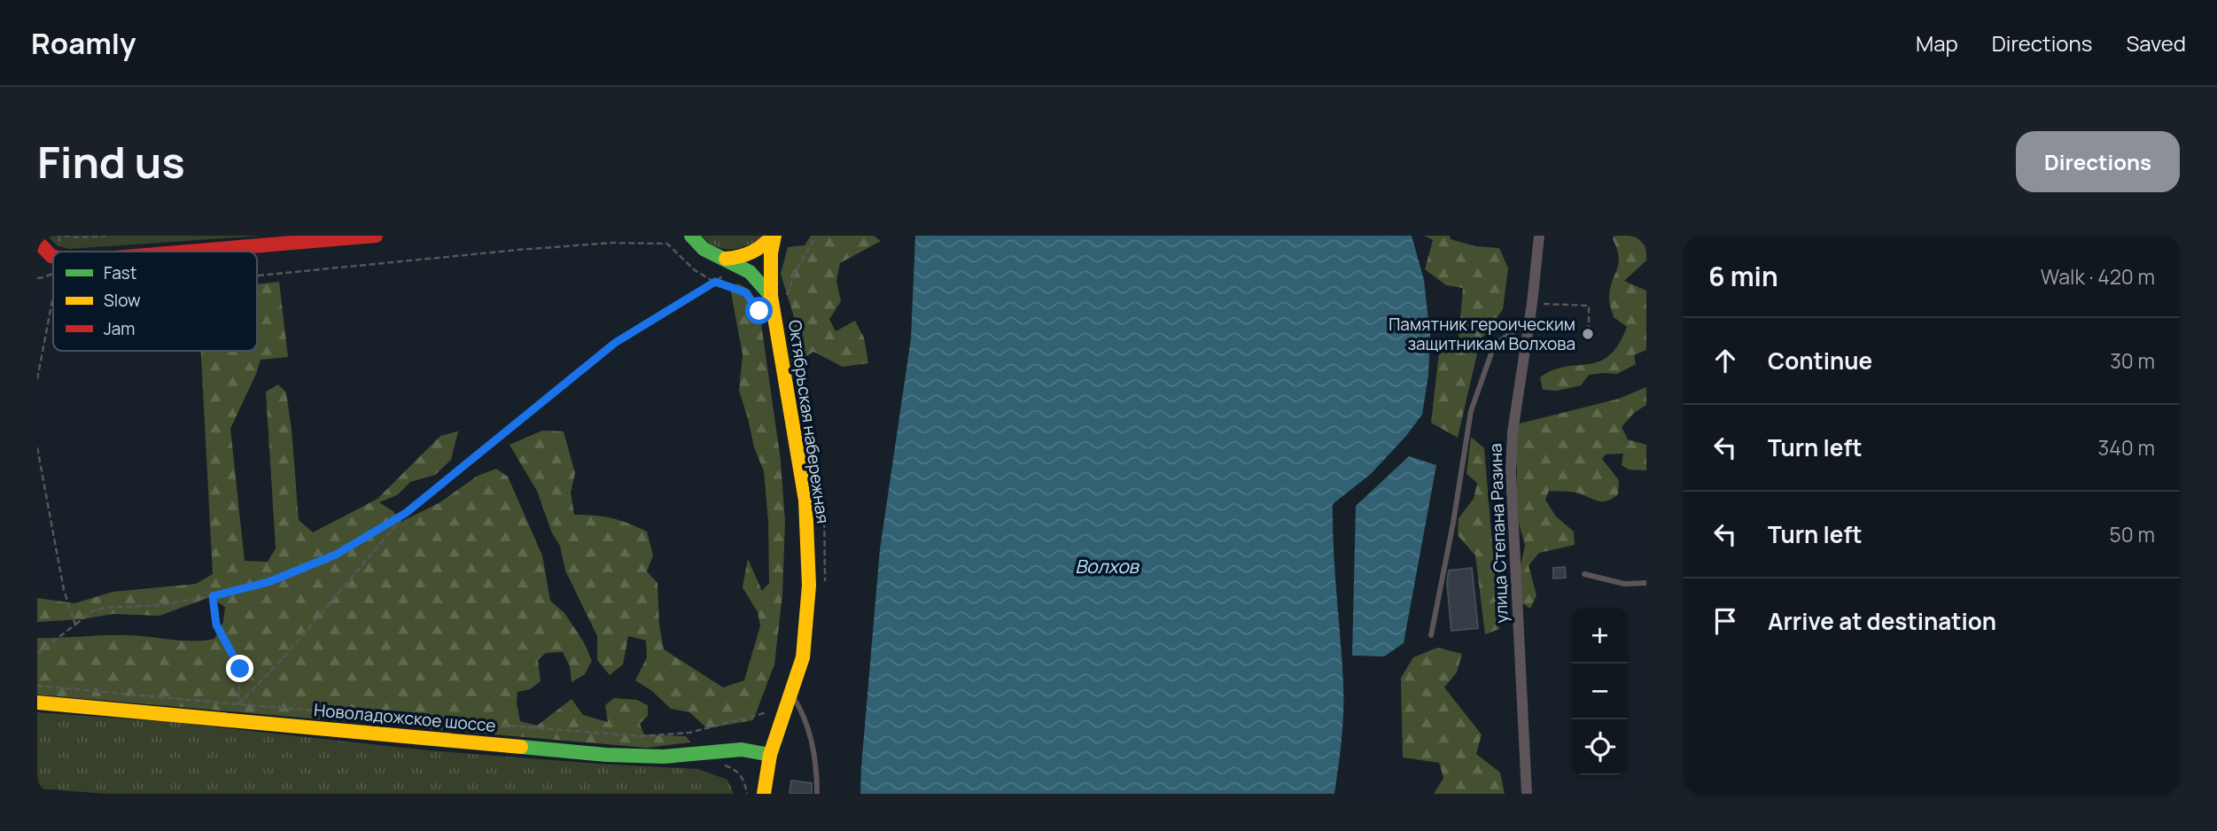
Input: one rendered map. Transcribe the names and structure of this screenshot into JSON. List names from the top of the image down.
{
  "streets": {
    "main road": ["Октябрьская набережная", "Новоладожское шоссе"],
    "street": ["улица Степана Разина"]
  },
  "crossings": [
    ["Октябрьская набережная", "Новоладожское шоссе"]
  ],
  "water": ["Волхов"],
  "places": ["Памятник героическим защитникам Волхова"],
  "legend": ["Fast", "Slow", "Jam"],
  "page": {
    "header": "Roamly",
    "nav": ["Map", "Directions", "Saved"],
    "buttons": "Directions",
    "title": "Find us",
    "heading": ["6 min", "Walk · 420 m"],
    "list": [
      ["Continue", "30 m"],
      ["Turn left", "340 m"],
      ["Turn left", "50 m"],
      "Arrive at destination"
    ],
    "map_buttons": ["+", "−"]
  }
}
